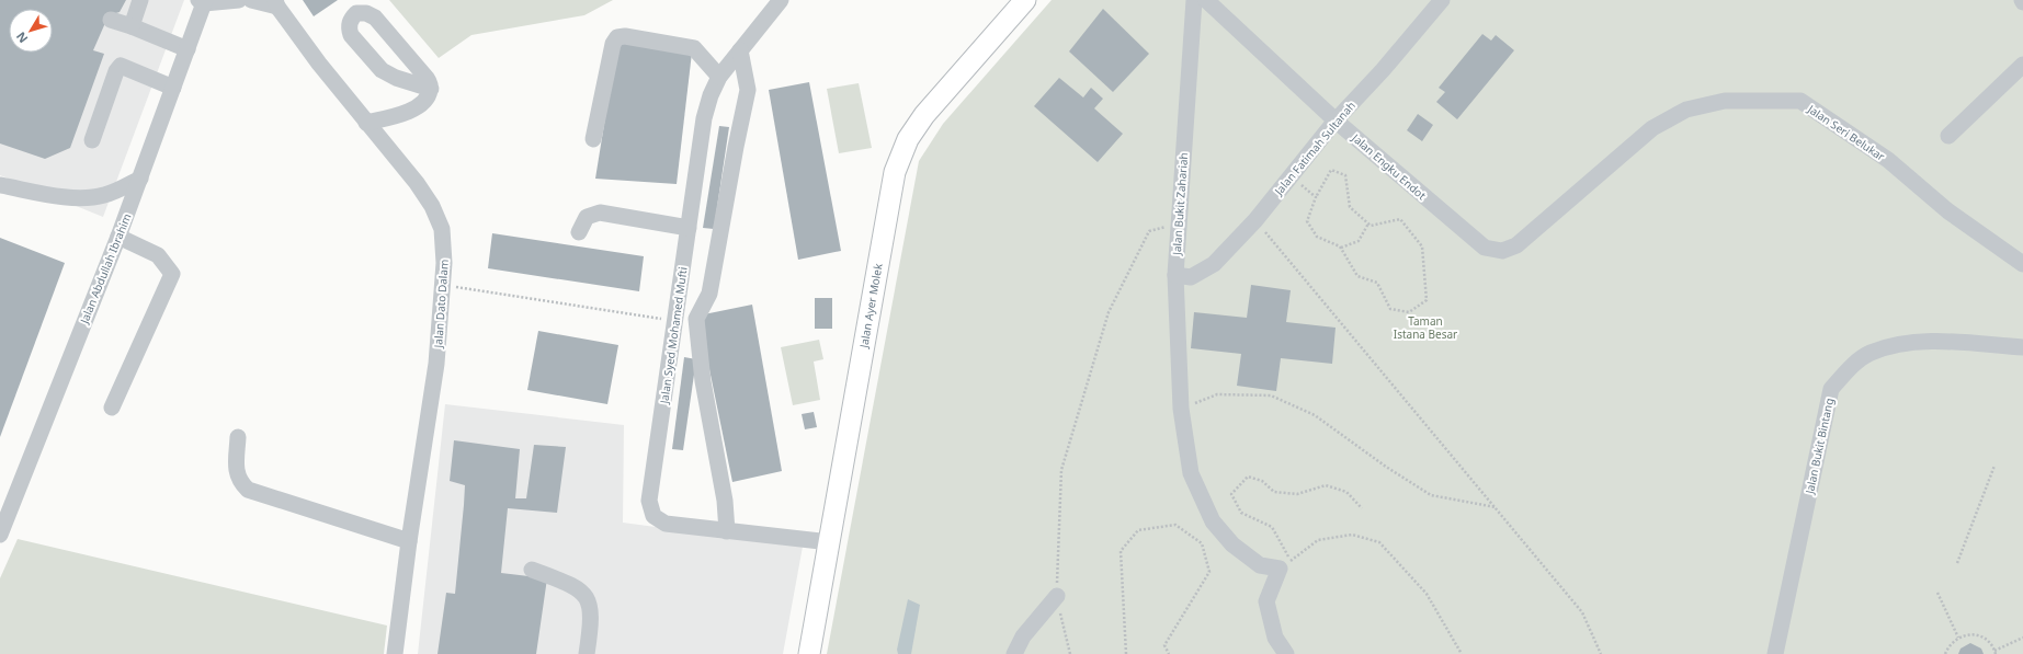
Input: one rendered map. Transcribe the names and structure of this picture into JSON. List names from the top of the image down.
{
  "streets": {
    "main road": ["Jalan Ayer Molek"],
    "street": [
      "Jalan Seri Belukar",
      "Jalan Fatimah Sultanah",
      "Jalan Engku Endot",
      "Jalan Bukit Zahariah",
      "Jalan Abdullah Ibrahim",
      "Jalan Dato Dalam",
      "Jalan Syed Mohamed Mufti",
      "Jalan Bukit Bintang"
    ]
  },
  "crossings": [
    ["Jalan Seri Belukar", "Jalan Engku Endot"],
    ["Jalan Fatimah Sultanah", "Jalan Engku Endot"],
    ["Jalan Fatimah Sultanah", "Jalan Bukit Zahariah"],
    ["Jalan Ayer Molek", "Jalan Syed Mohamed Mufti"]
  ],
  "parks": ["Taman Istana Besar"],
  "north": "bottom left"
}
